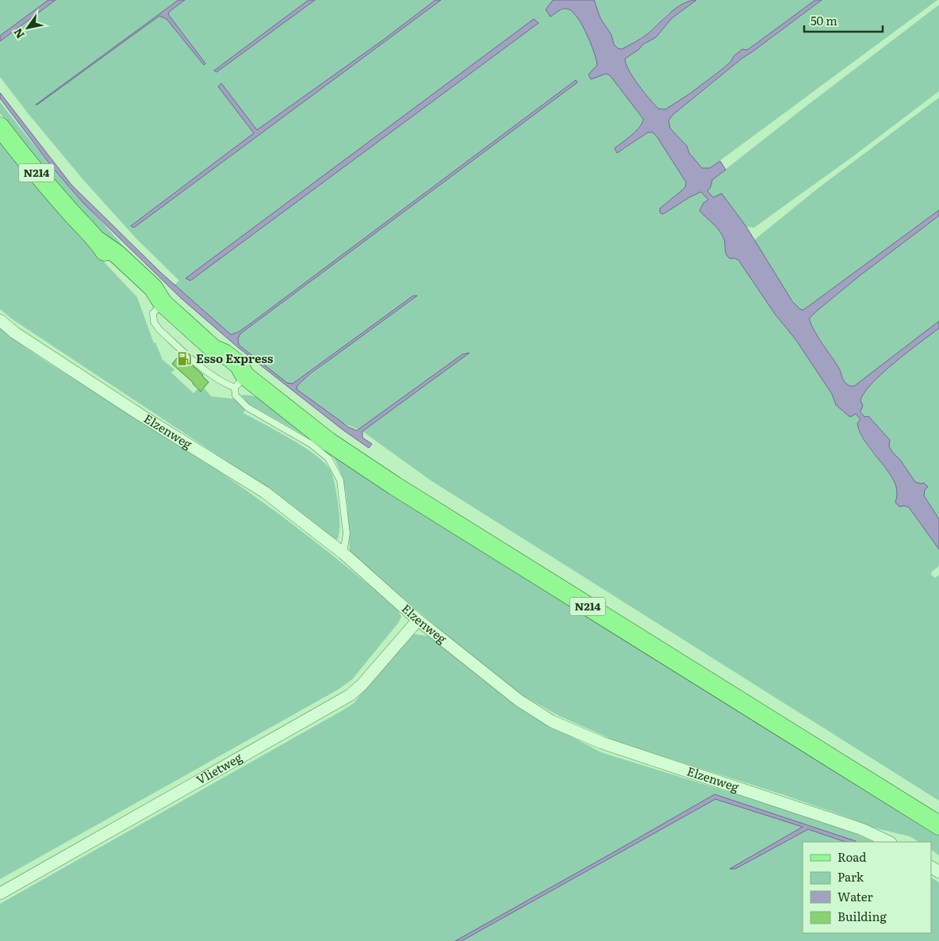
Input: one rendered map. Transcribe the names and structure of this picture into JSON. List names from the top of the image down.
{
  "streets": {
    "main road": ["N214"],
    "street": ["Elzenweg", "Vlietweg"]
  },
  "crossings": [
    ["Elzenweg", "Vlietweg"]
  ],
  "places": {
    "fuel station": ["Esso Express"]
  },
  "legend": [
    "Road",
    "Park",
    "Water",
    "Building"
  ],
  "scale_bar": "50 m",
  "north": "bottom left"
}
